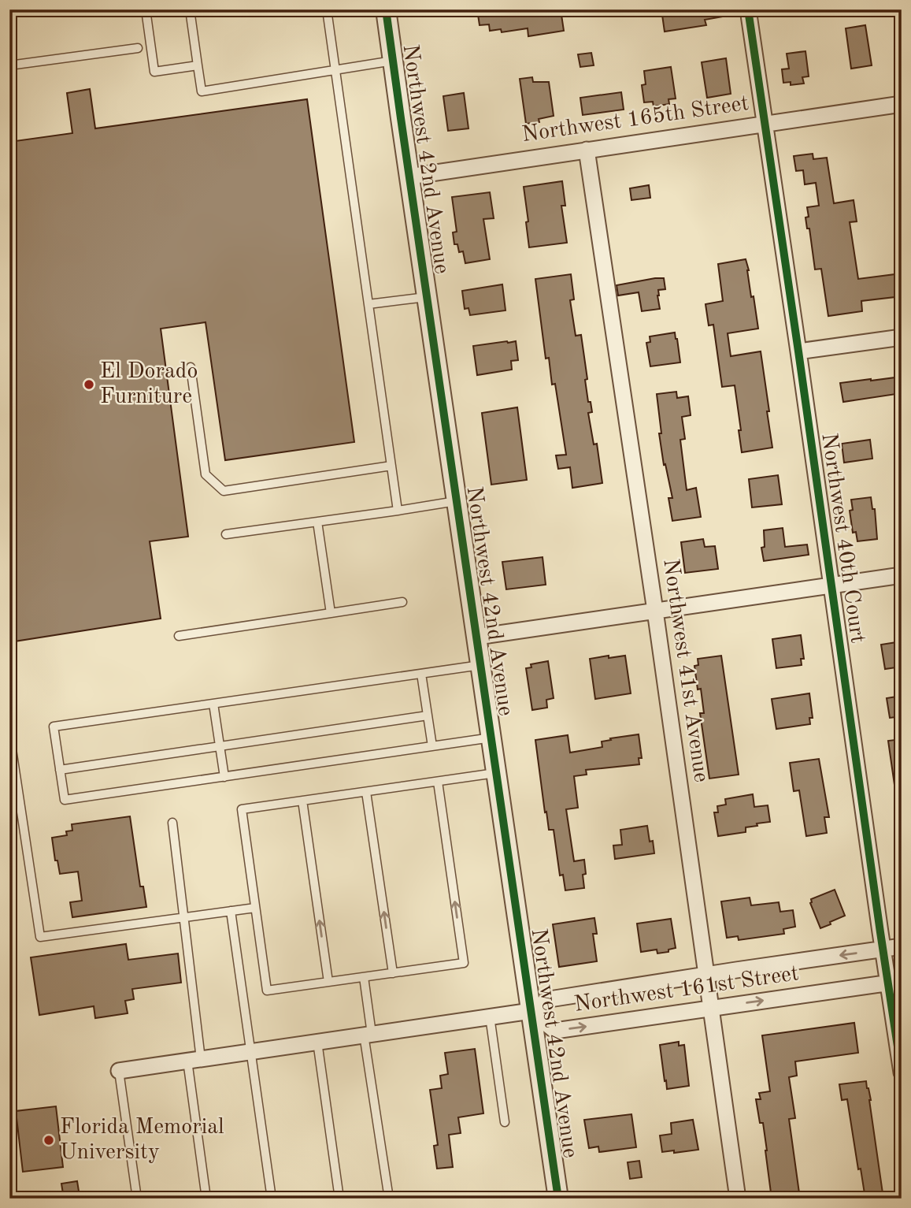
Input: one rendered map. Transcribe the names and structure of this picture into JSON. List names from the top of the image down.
{
  "streets": {
    "street": [
      "Northwest 165th Street",
      "Northwest 42nd Avenue",
      "Northwest 40th Court",
      "Northwest 41st Avenue",
      "Northwest 161st Street"
    ]
  },
  "crossings": [
    ["Northwest 165th Street", "Northwest 42nd Avenue"],
    ["Northwest 165th Street", "Northwest 40th Court"],
    ["Northwest 165th Street", "Northwest 41st Avenue"],
    ["Northwest 42nd Avenue", "Northwest 161st Street"],
    ["Northwest 40th Court", "Northwest 161st Street"],
    ["Northwest 41st Avenue", "Northwest 161st Street"]
  ],
  "places": ["El Dorado Furniture", "Florida Memorial University"]
}
